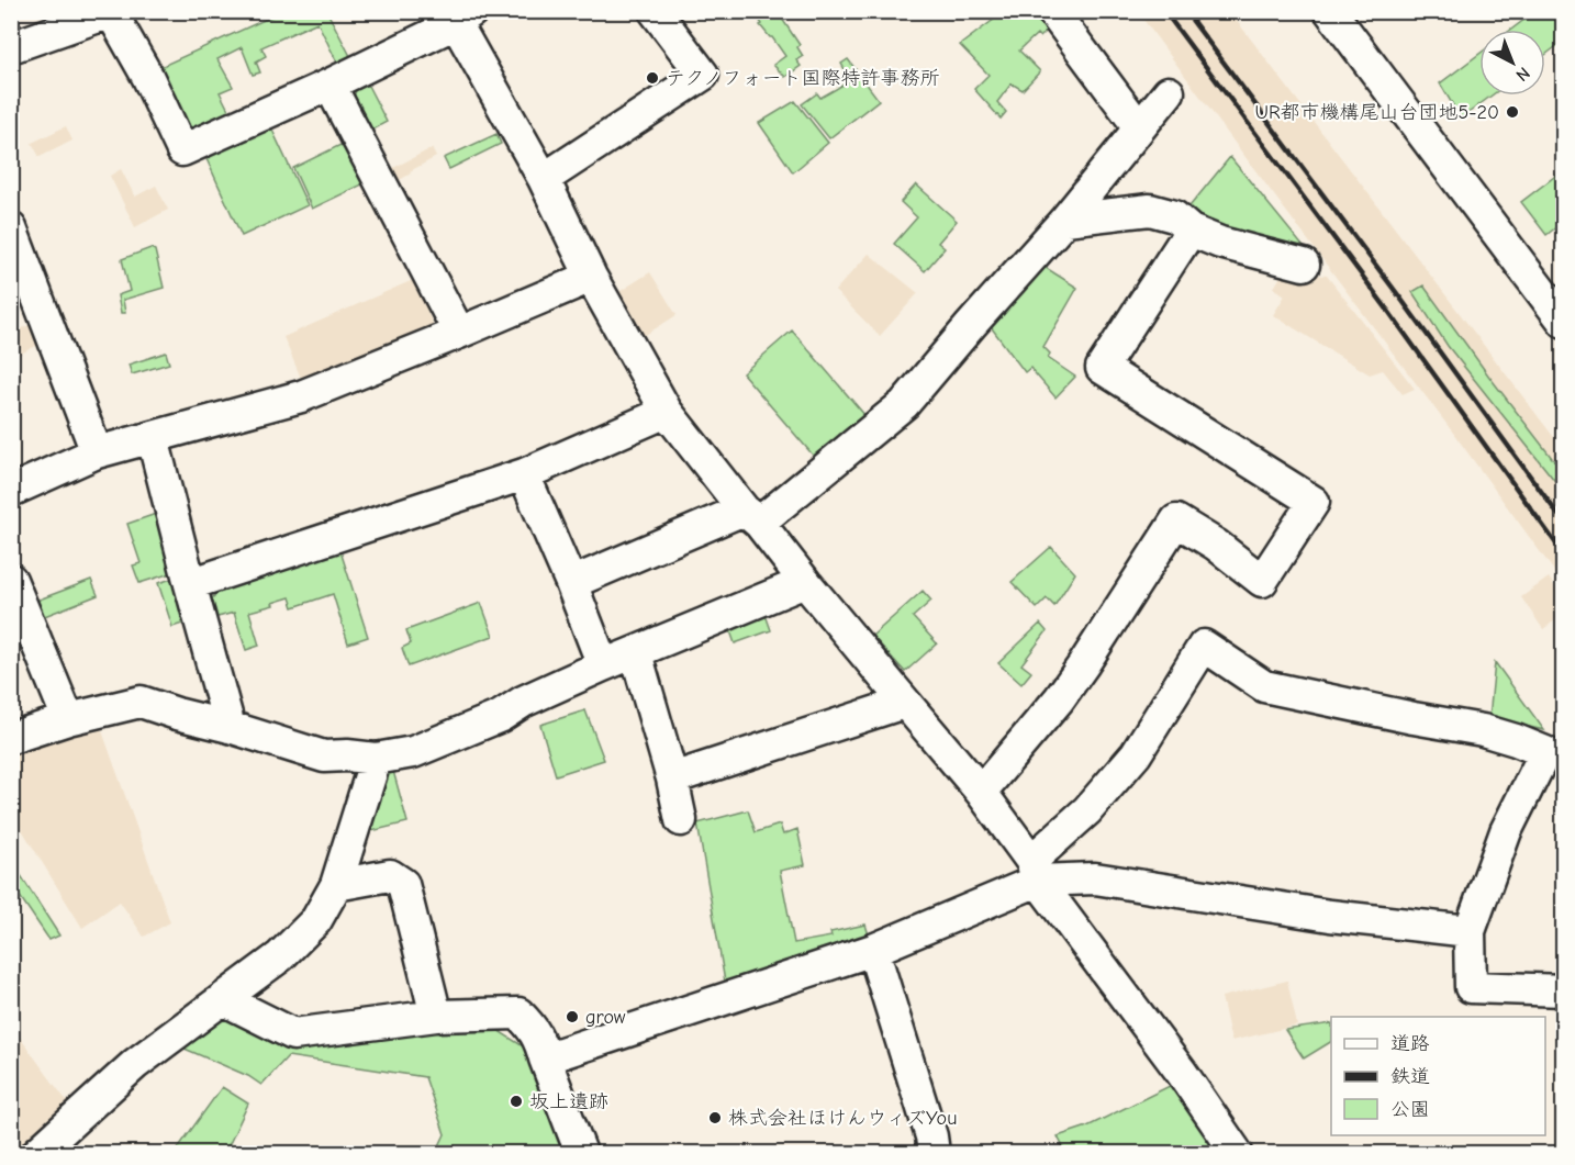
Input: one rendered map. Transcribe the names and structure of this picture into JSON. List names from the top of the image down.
{
  "places": [
    "テクノフォート国際特許事務所",
    "UR都市機構尾山台団地5-20",
    "grow",
    "坂上遺跡",
    "株式会社ほけんウィズYou"
  ],
  "legend": ["道路", "鉄道", "公園"],
  "north": "bottom right"
}
